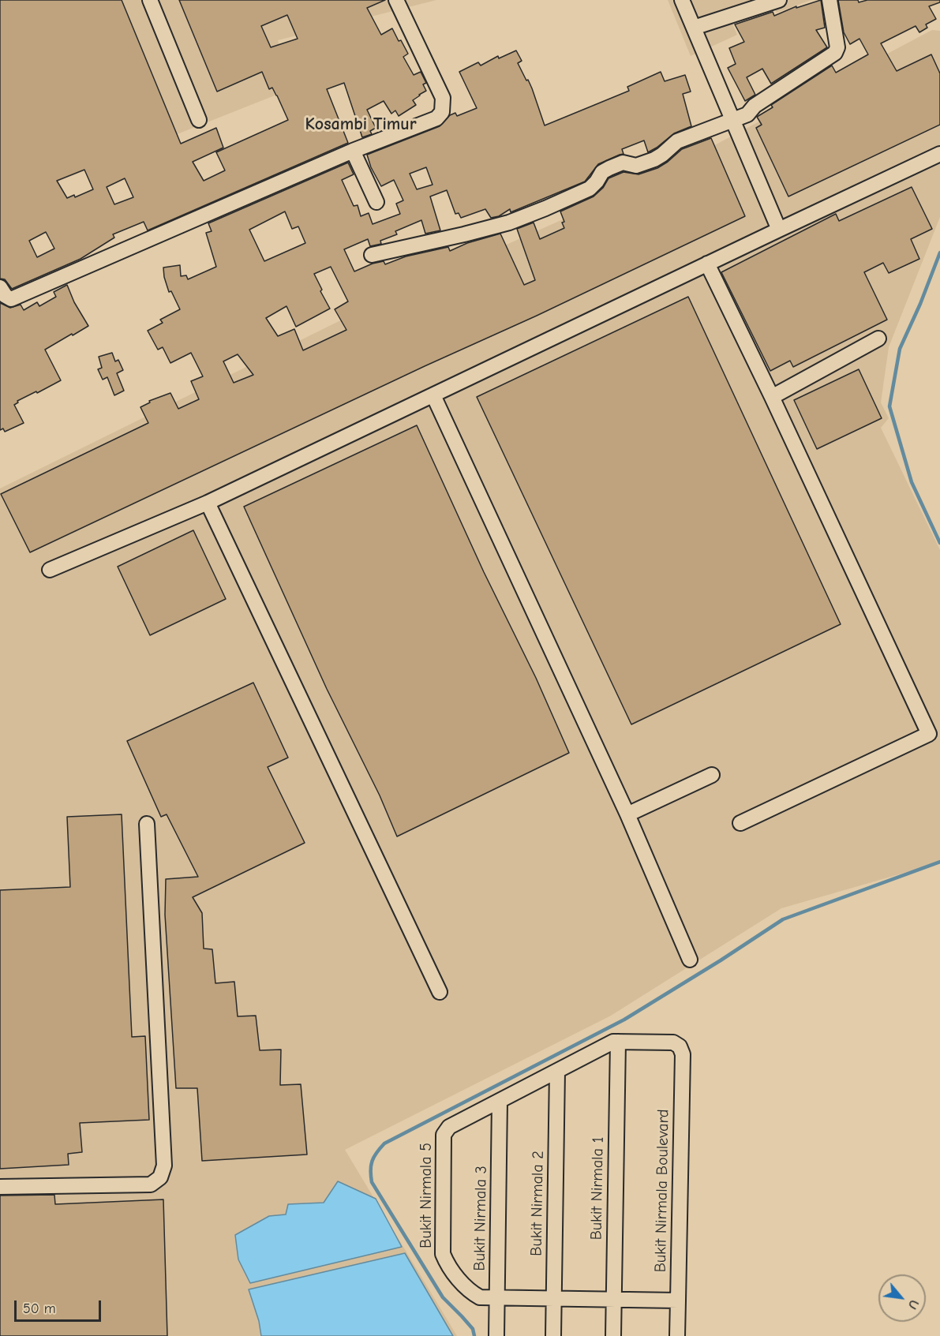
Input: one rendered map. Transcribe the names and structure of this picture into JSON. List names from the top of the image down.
{
  "streets": {
    "street": [
      "Bukit Nirmala 1",
      "Bukit Nirmala Boulevard",
      "Bukit Nirmala 5",
      "Bukit Nirmala 2",
      "Bukit Nirmala 3"
    ]
  },
  "crossings": [
    ["Bukit Nirmala 1", "Bukit Nirmala Boulevard"],
    ["Bukit Nirmala 5", "Bukit Nirmala 3"]
  ],
  "districts": ["Kosambi Timur"],
  "scale_bar": "50 m",
  "north": "bottom right"
}
